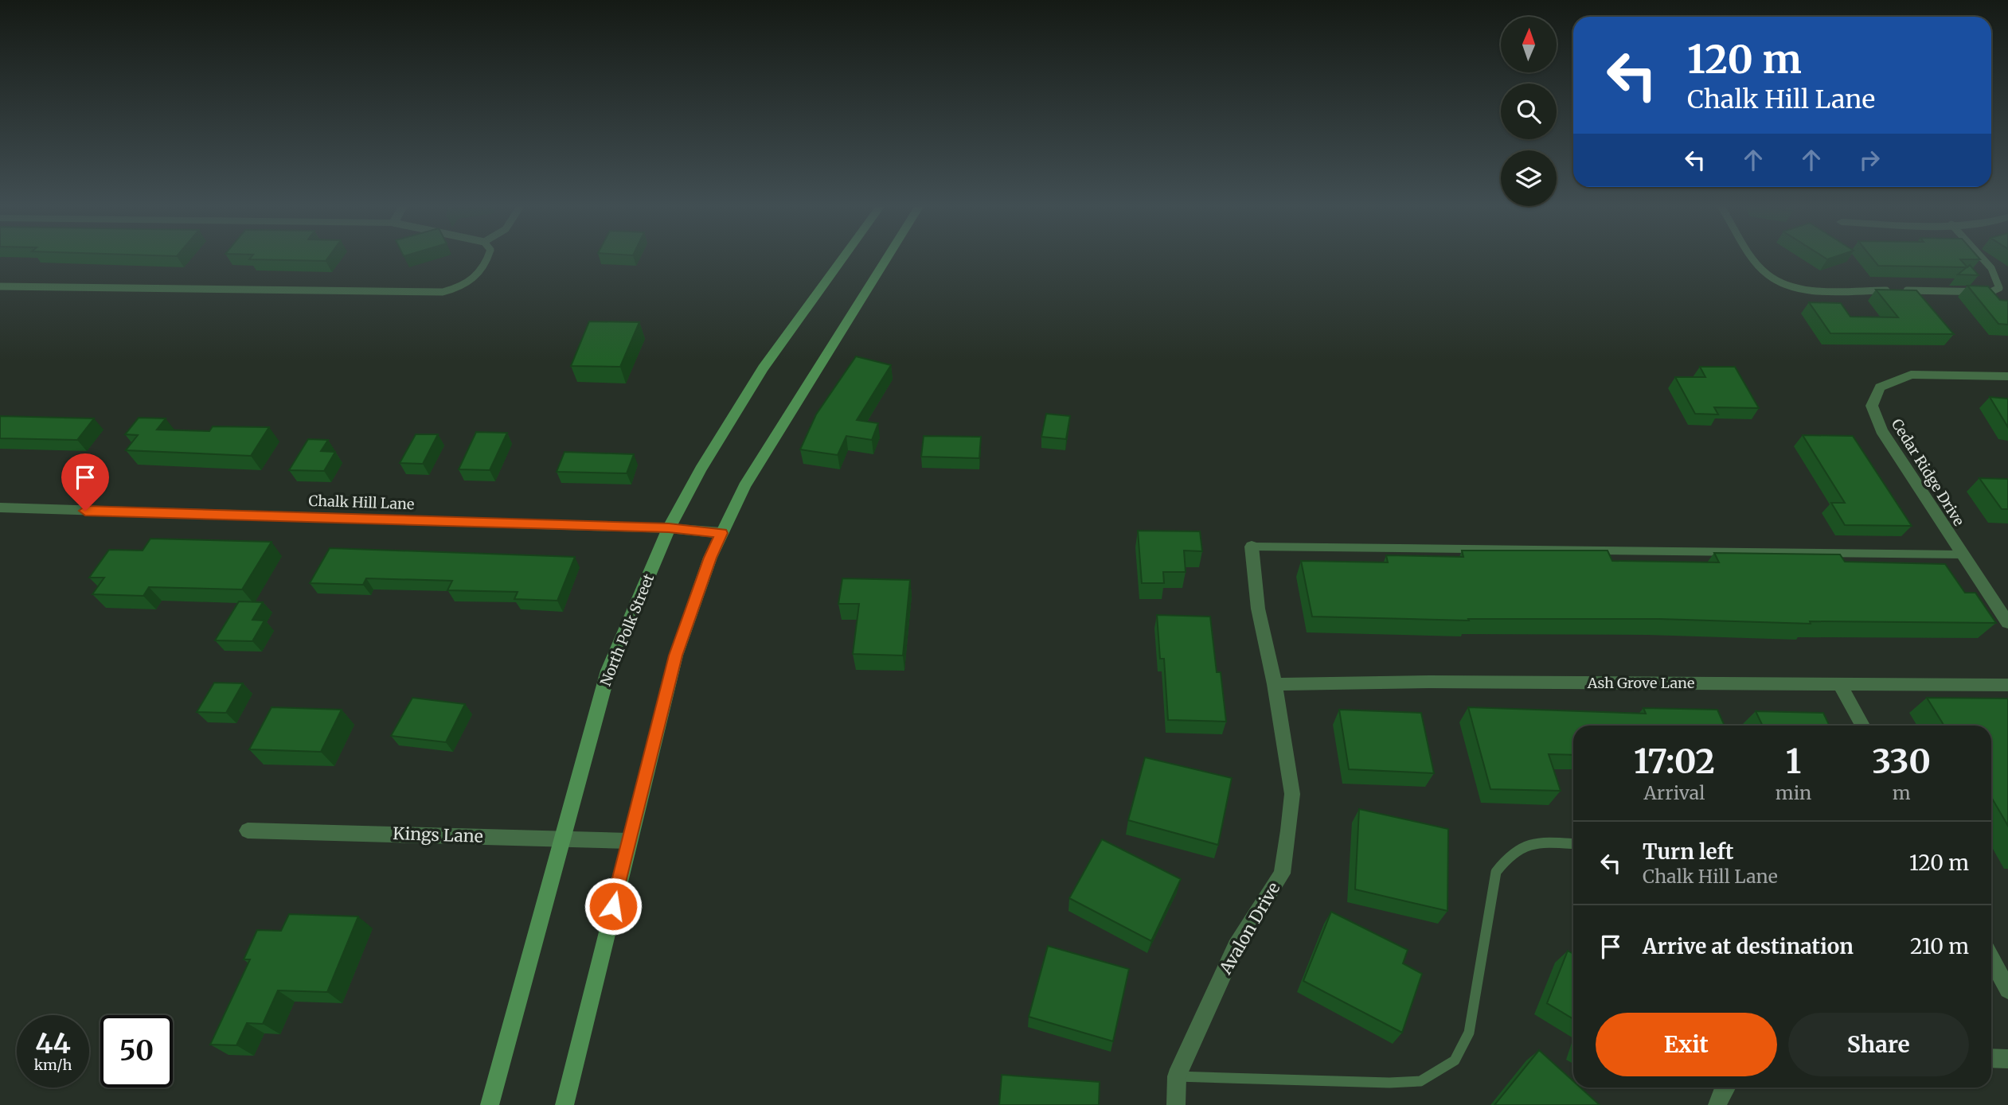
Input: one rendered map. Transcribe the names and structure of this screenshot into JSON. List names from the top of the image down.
{
  "streets": {
    "main road": ["North Polk Street"],
    "street": [
      "Cedar Ridge Drive",
      "Chalk Hill Lane",
      "Ash Grove Lane",
      "Kings Lane",
      "Avalon Drive"
    ]
  },
  "crossings": [
    ["Chalk Hill Lane", "North Polk Street"],
    ["North Polk Street", "Kings Lane"],
    ["Ash Grove Lane", "Avalon Drive"]
  ],
  "north": "top",
  "page": {
    "turn": ["120 m", "Chalk Hill Lane"],
    "eta": [
      "17:02",
      "Arrival",
      "1",
      "min",
      "330",
      "m"
    ],
    "list": [
      {
        "name": "Turn left",
        "note": "Chalk Hill Lane",
        "value": "120 m"
      },
      {
        "name": "Arrive at destination",
        "value": "210 m"
      }
    ],
    "buttons": ["Exit", "Share"],
    "speed": "44 km/h",
    "limit": "50"
  }
}
